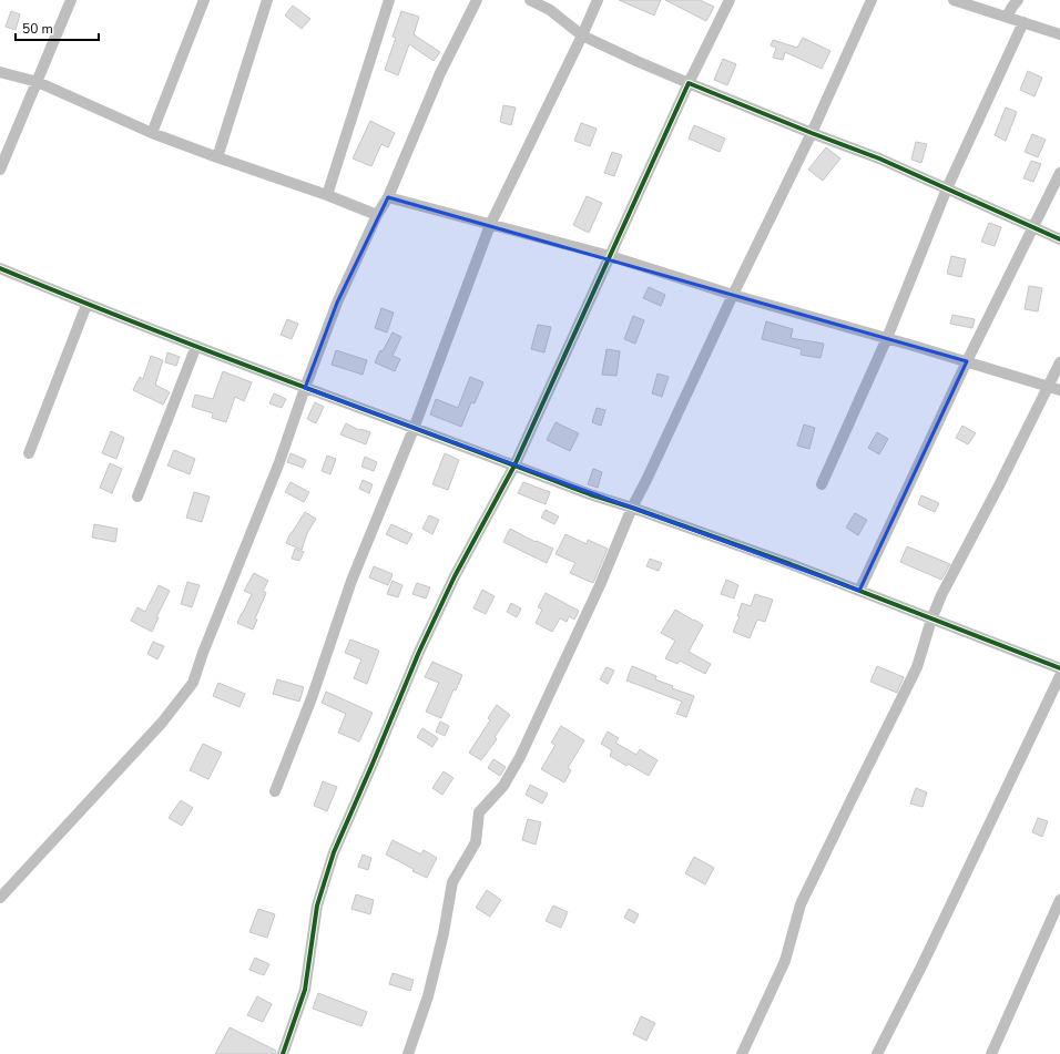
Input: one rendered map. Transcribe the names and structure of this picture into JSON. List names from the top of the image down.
{
  "scale_bar": "50 m"
}
